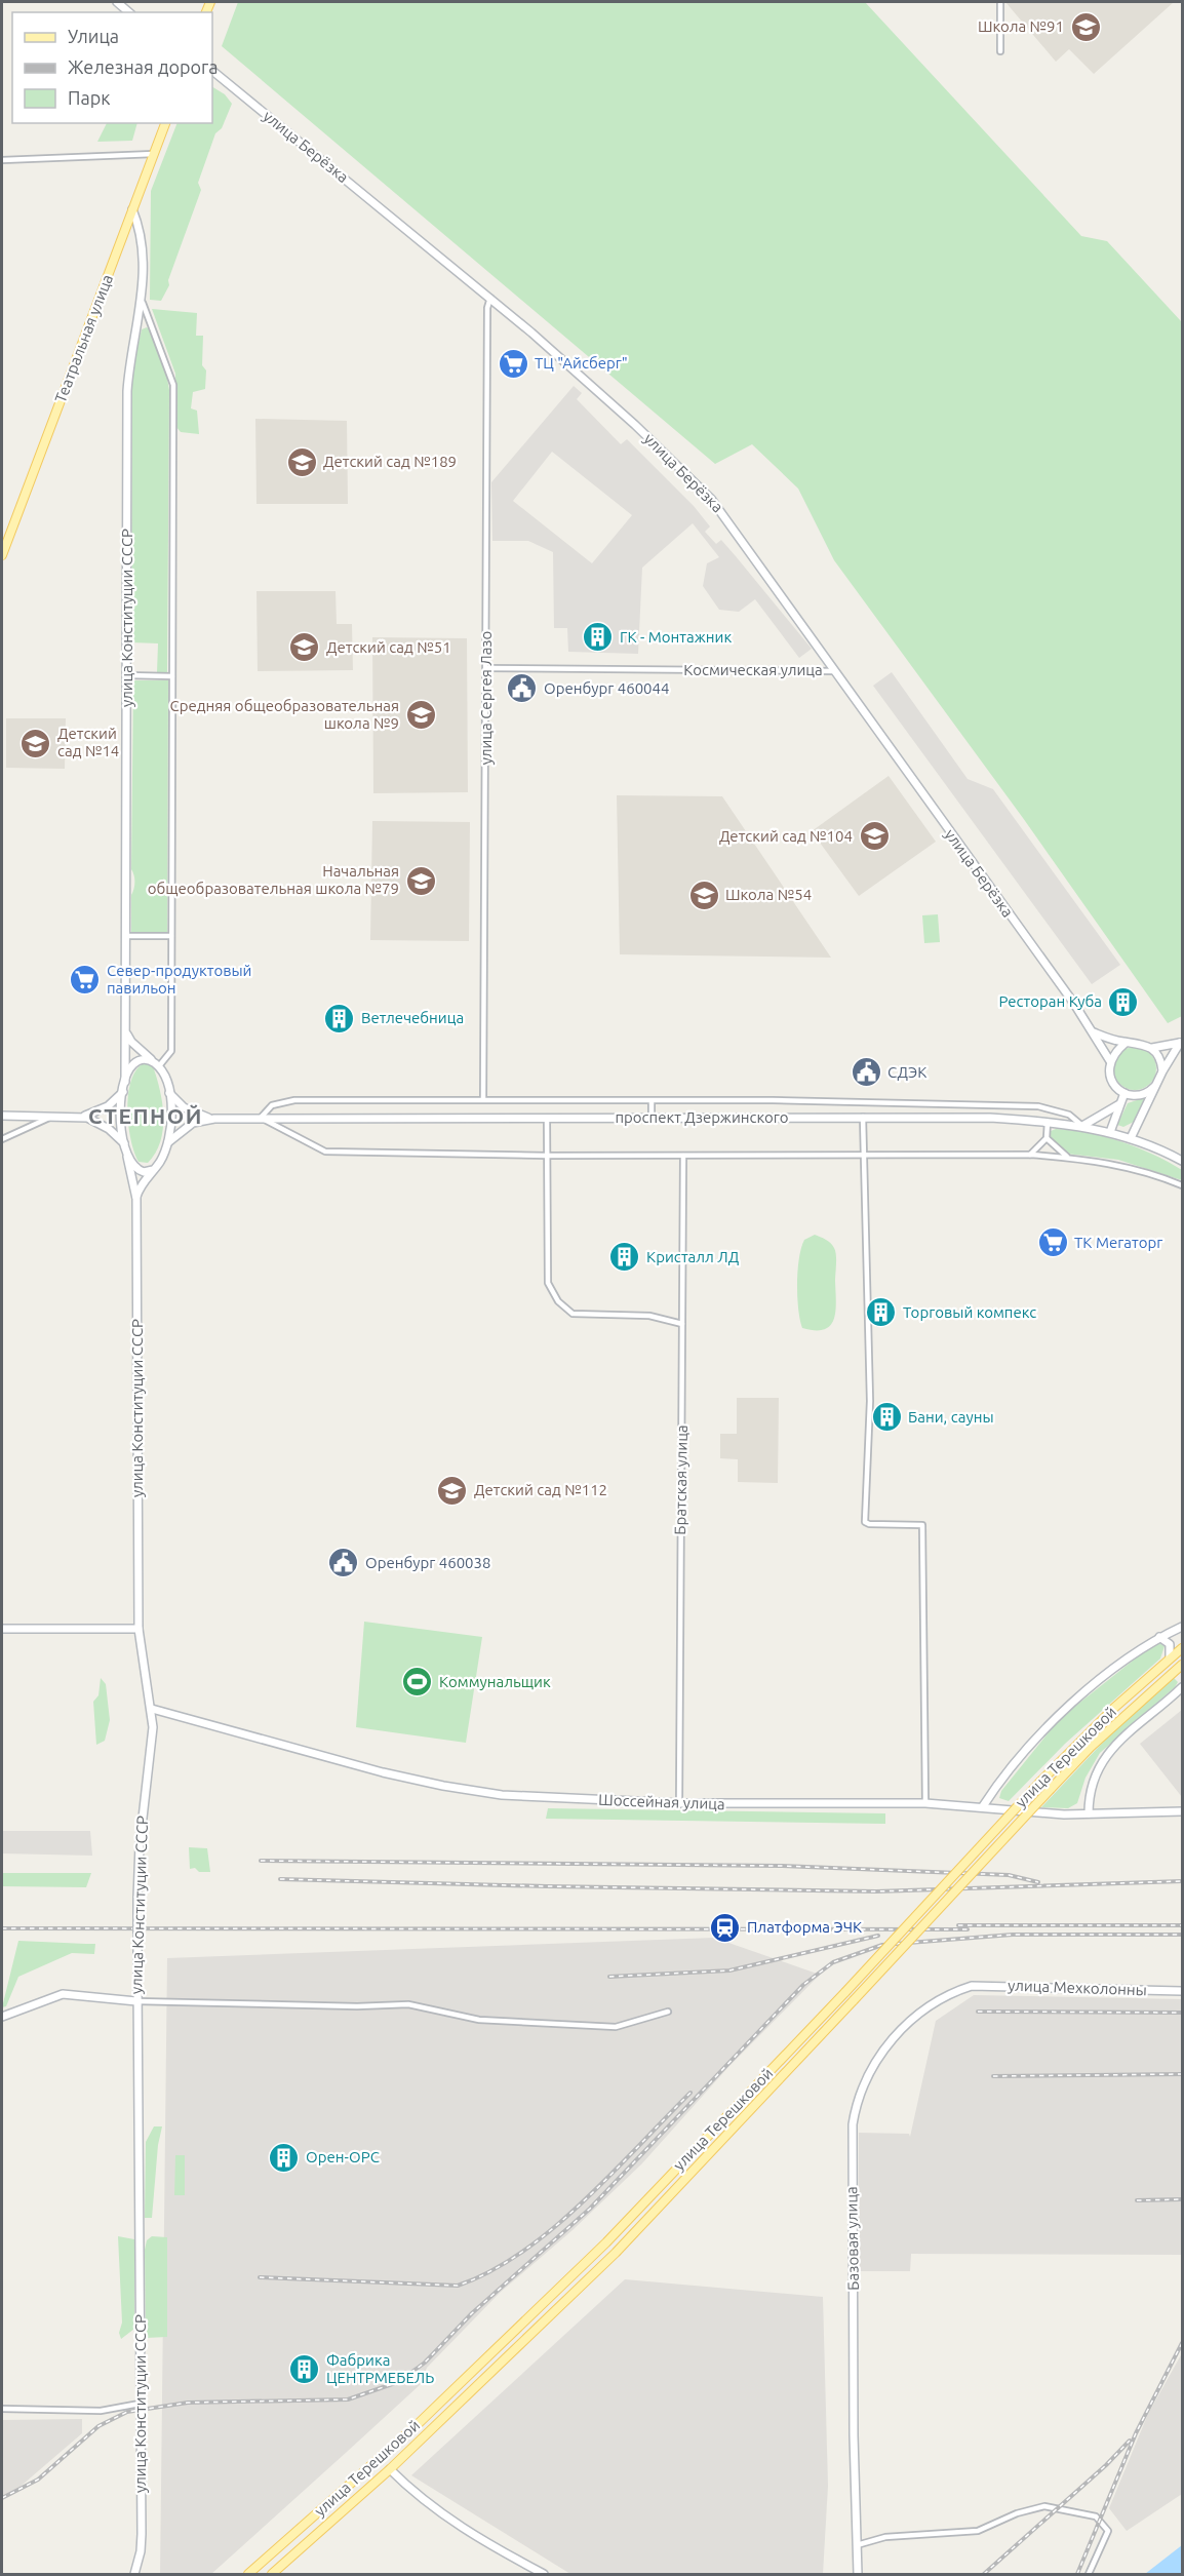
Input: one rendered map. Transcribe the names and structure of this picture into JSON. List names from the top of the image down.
{
  "streets": {
    "main road": [
      "улица Берёзка",
      "Театральная улица",
      "улица Конституции СССР",
      "проспект Дзержинского",
      "улица Терешковой",
      "Шоссейная улица",
      "улица Мехколонны",
      "Базовая улица"
    ],
    "street": ["Космическая улица", "улица Сергея Лазо", "Братская улица"]
  },
  "crossings": [
    ["улица Берёзка", "Космическая улица"],
    ["улица Берёзка", "улица Сергея Лазо"],
    ["Театральная улица", "улица Конституции СССР"],
    ["улица Конституции СССР", "Шоссейная улица"],
    ["Космическая улица", "улица Сергея Лазо"],
    ["Братская улица", "Шоссейная улица"],
    ["улица Мехколонны", "Базовая улица"]
  ],
  "districts": ["СТЕПНОЙ"],
  "places": {
    "school or university": [
      "Школа №91",
      "Детский сад №189",
      "Детский сад №51",
      "Средняя общеобразовательная школа №9",
      "Детский сад №14",
      "Детский сад №104",
      "Начальная общеобразовательная школа №79",
      "Школа №54",
      "Детский сад №112"
    ],
    "supermarket": ["ТЦ \"Айсберг\"", "Север-продуктовый павильон", "ТК Мегаторг"],
    "building": [
      "ГК - Монтажник",
      "Ресторан Куба",
      "Ветлечебница",
      "Кристалл ЛД",
      "Торговый компекс",
      "Бани, сауны",
      "Орен-ОРС",
      "Фабрика ЦЕНТРМЕБЕЛЬ"
    ],
    "public building": ["Оренбург 460044", "СДЭК", "Оренбург 460038"],
    "sports": ["Коммунальщик"],
    "station": ["Платформа ЭЧК"]
  },
  "legend": ["Улица", "Железная дорога", "Парк"]
}
